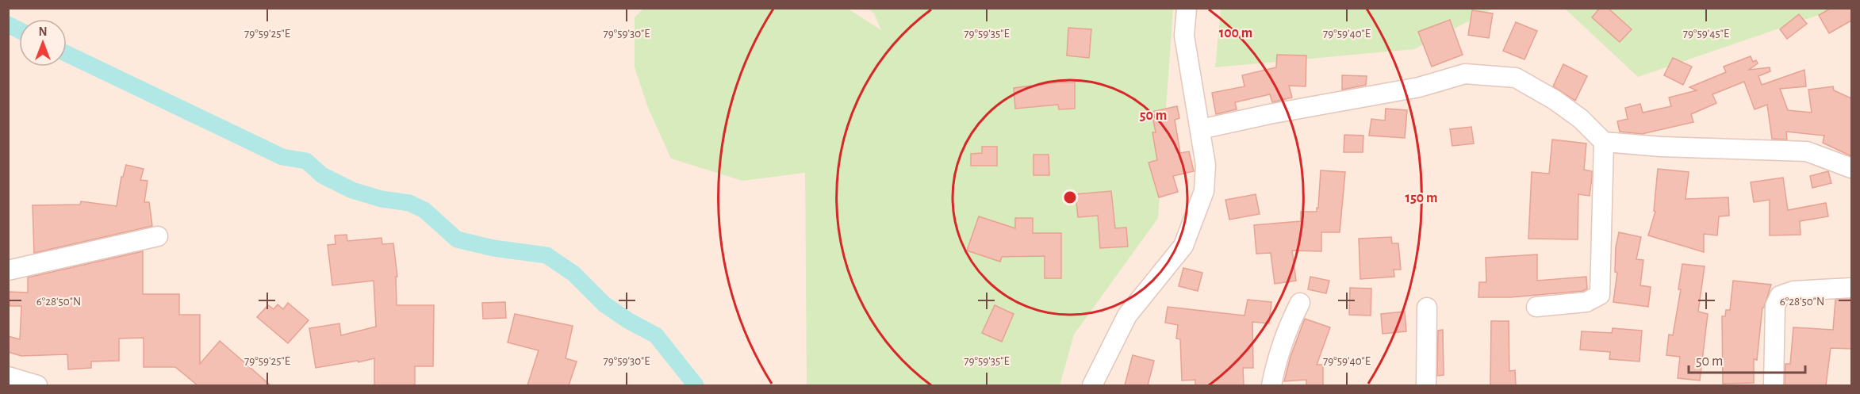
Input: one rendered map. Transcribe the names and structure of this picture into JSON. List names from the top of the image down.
{
  "scale_bar": "50 m",
  "north": "top",
  "coordinates": [
    "79°59'25\"E",
    "79°59'30\"E",
    "79°59'35\"E",
    "79°59'40\"E",
    "79°59'45\"E",
    "6°28'50\"N"
  ],
  "rings": ["100 m", "50 m", "150 m"]
}
